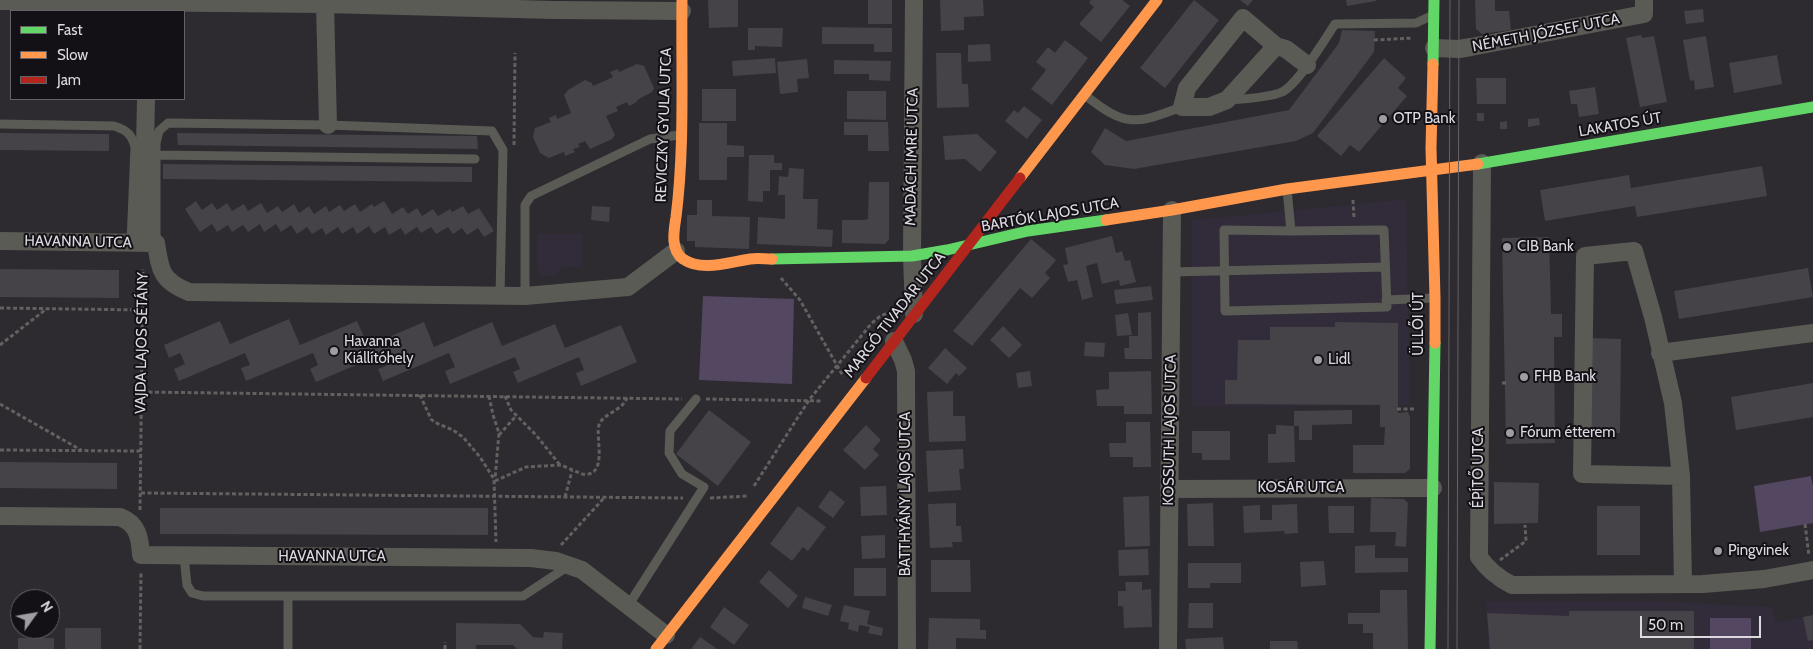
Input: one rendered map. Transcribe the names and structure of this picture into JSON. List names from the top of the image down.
{
  "streets": {
    "street": [
      "NÉMETH JÓZSEF UTCA",
      "REVICZKY GYULA UTCA",
      "LAKATOS ÚT",
      "MADÁCH IMRE UTCA",
      "BARTÓK LAJOS UTCA",
      "HAVANNA UTCA",
      "MARGÓ TIVADAR UTCA",
      "ÜLLŐI ÚT",
      "KOSSUTH LAJOS UTCA",
      "ÉPÍTŐ UTCA",
      "KOSÁR UTCA",
      "BATTHYÁNY LAJOS UTCA"
    ],
    "path": ["VAJDA LAJOS SÉTÁNY"]
  },
  "crossings": [
    ["NÉMETH JÓZSEF UTCA", "ÜLLŐI ÚT"],
    ["REVICZKY GYULA UTCA", "BARTÓK LAJOS UTCA"],
    ["LAKATOS ÚT", "BARTÓK LAJOS UTCA"],
    ["LAKATOS ÚT", "ÜLLŐI ÚT"],
    ["LAKATOS ÚT", "ÉPÍTŐ UTCA"],
    ["MADÁCH IMRE UTCA", "BARTÓK LAJOS UTCA"],
    ["MADÁCH IMRE UTCA", "MARGÓ TIVADAR UTCA"],
    ["BARTÓK LAJOS UTCA", "MARGÓ TIVADAR UTCA"],
    ["BARTÓK LAJOS UTCA", "ÜLLŐI ÚT"],
    ["BARTÓK LAJOS UTCA", "KOSSUTH LAJOS UTCA"],
    ["HAVANNA UTCA", "MARGÓ TIVADAR UTCA"],
    ["HAVANNA UTCA", "VAJDA LAJOS SÉTÁNY"],
    ["MARGÓ TIVADAR UTCA", "BATTHYÁNY LAJOS UTCA"],
    ["ÜLLŐI ÚT", "KOSÁR UTCA"],
    ["KOSSUTH LAJOS UTCA", "KOSÁR UTCA"]
  ],
  "places": [
    "OTP Bank",
    "CIB Bank",
    "Havanna Kiállítóhely",
    "Lidl",
    "FHB Bank",
    "Fórum étterem",
    "Pingvinek"
  ],
  "legend": ["Fast", "Slow", "Jam"],
  "scale_bar": "50 m",
  "north": "top right"
}
